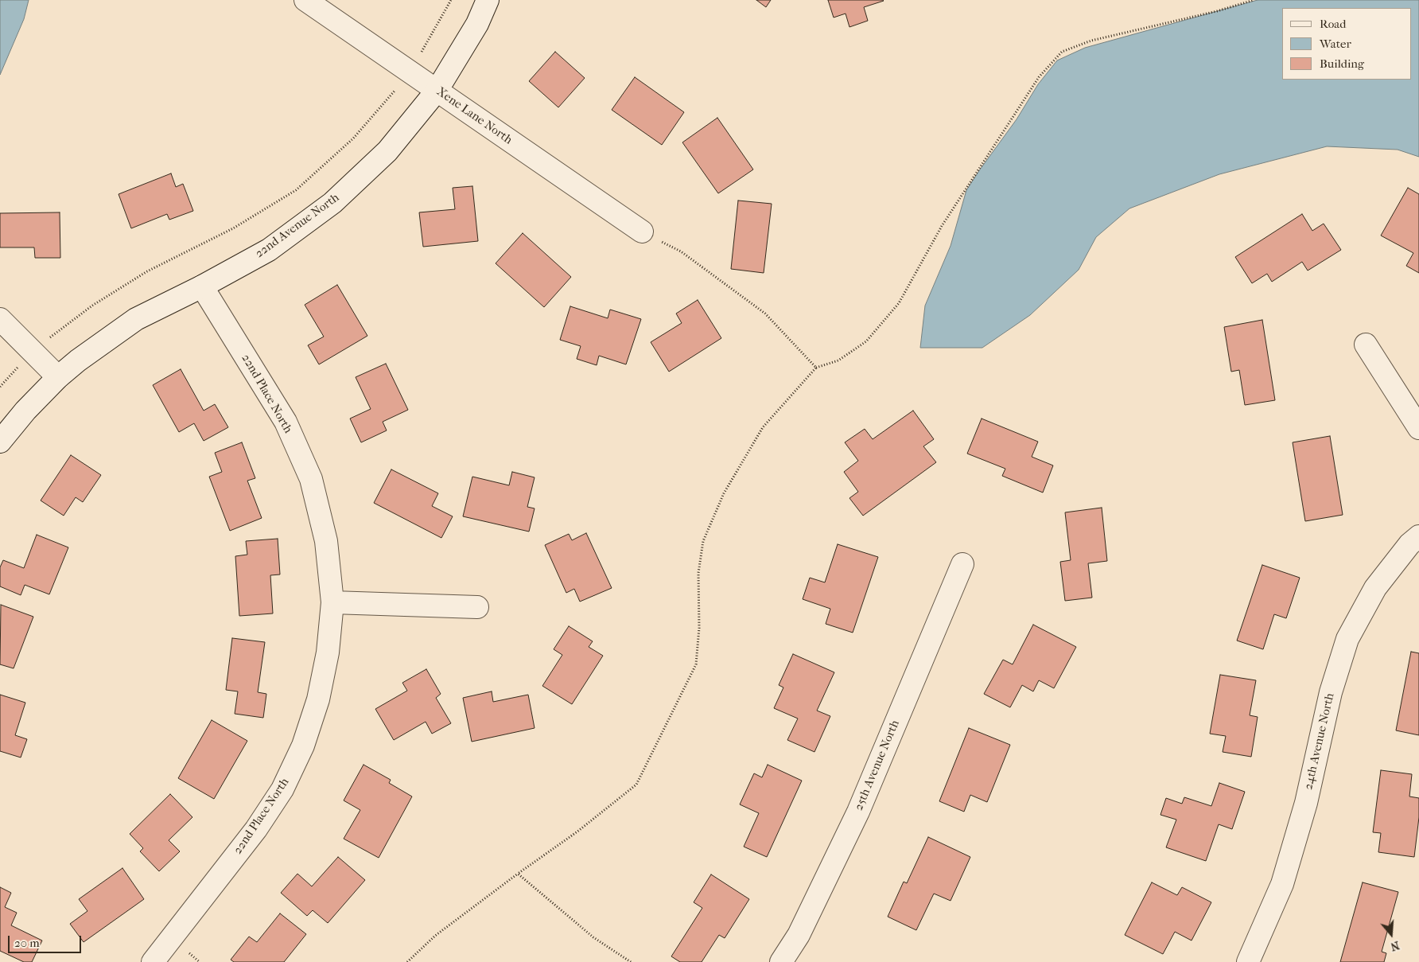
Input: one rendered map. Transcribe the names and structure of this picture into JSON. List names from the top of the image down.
{
  "streets": {
    "street": [
      "Xene Lane North",
      "22nd Avenue North",
      "22nd Place North",
      "24th Avenue North",
      "25th Avenue North"
    ]
  },
  "crossings": [
    ["Xene Lane North", "22nd Avenue North"],
    ["22nd Avenue North", "22nd Place North"]
  ],
  "legend": ["Road", "Water", "Building"],
  "scale_bar": "20 m",
  "north": "bottom"
}
